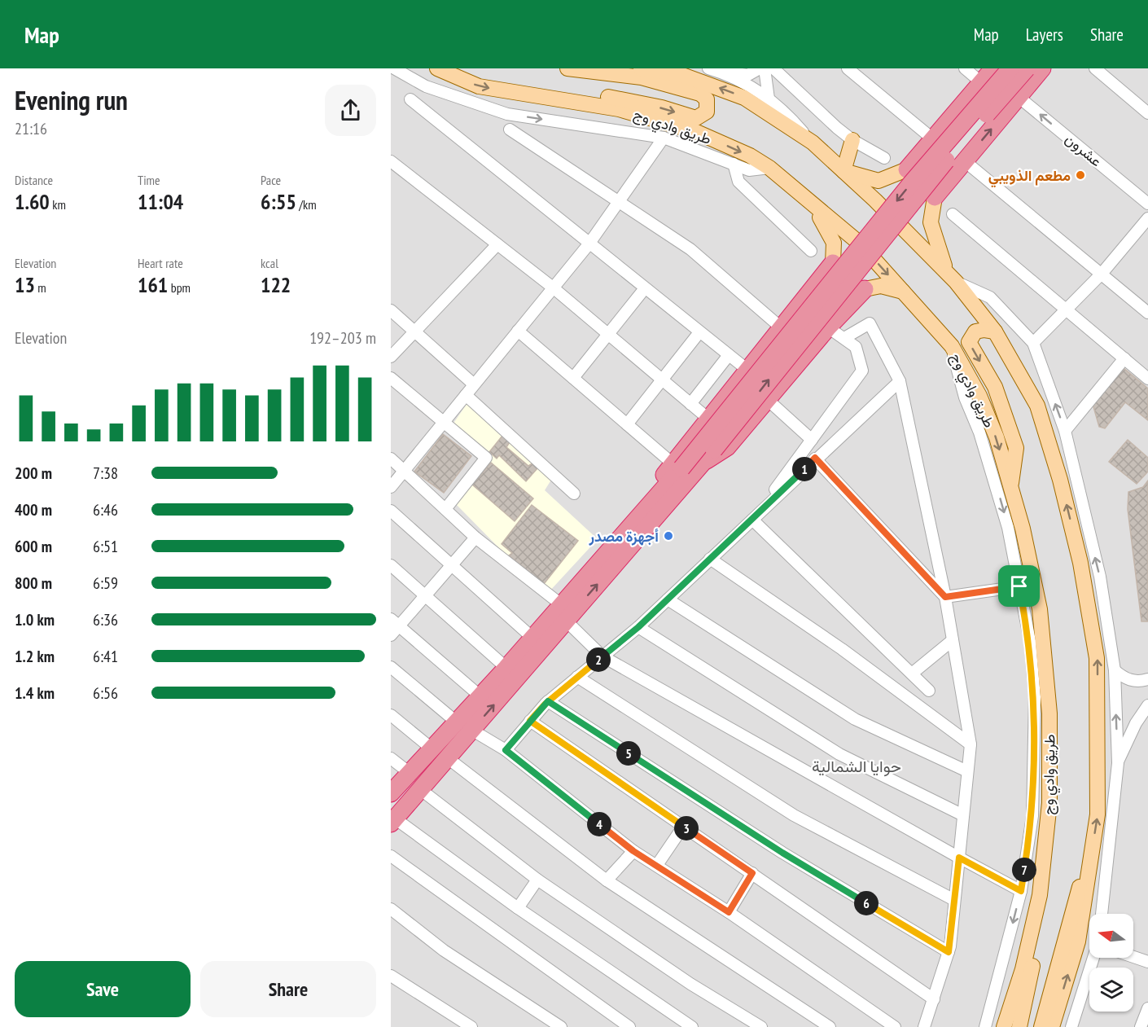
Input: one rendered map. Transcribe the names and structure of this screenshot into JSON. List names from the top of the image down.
{
  "streets": {
    "main road": ["طريق وادي وج"],
    "street": ["عشرون"]
  },
  "districts": ["حوايا الشمالية"],
  "places": ["مطعم الذويبي", "أجهزة مصدر"],
  "north": "left",
  "page": {
    "header": "Map",
    "nav": ["Map", "Layers", "Share"],
    "heading": ["Evening run", "21:16"],
    "stats": [
      ["Distance", "1.60 km"],
      ["Time", "11:04"],
      ["Pace", "6:55 /km"],
      ["Elevation", "13 m"],
      ["Heart rate", "161 bpm"],
      ["kcal", "122"]
    ],
    "chart": ["Elevation", "192–203 m"],
    "list": [
      {
        "name": "200 m",
        "note": "7:38"
      },
      {
        "name": "400 m",
        "note": "6:46"
      },
      {
        "name": "600 m",
        "note": "6:51"
      },
      {
        "name": "800 m",
        "note": "6:59"
      },
      {
        "name": "1.0 km",
        "note": "6:36"
      },
      {
        "name": "1.2 km",
        "note": "6:41"
      },
      {
        "name": "1.4 km",
        "note": "6:56"
      }
    ],
    "pins": [
      "1",
      "2",
      "5",
      "4",
      "3",
      "7",
      "6"
    ],
    "buttons": ["Save", "Share"]
  }
}
